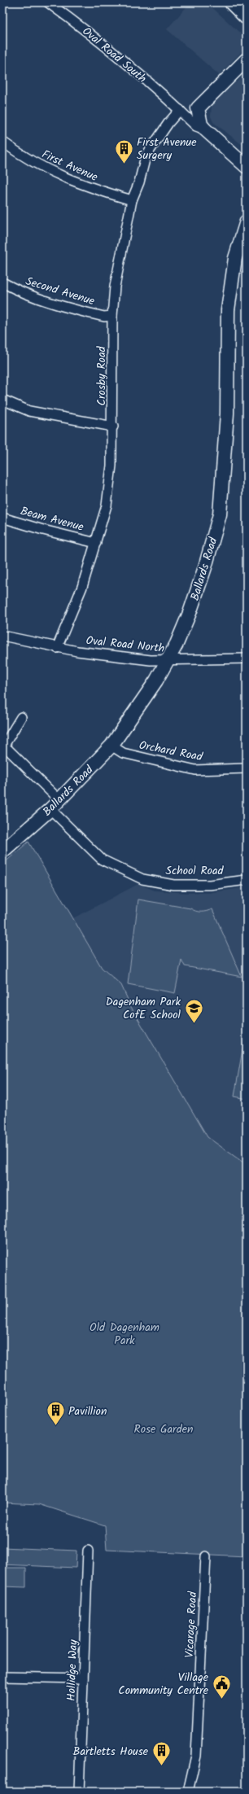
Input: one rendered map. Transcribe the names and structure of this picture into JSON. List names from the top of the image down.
{
  "streets": {
    "main road": ["Oval Road South", "Ballards Road"],
    "street": [
      "First Avenue",
      "Second Avenue",
      "Crosby Road",
      "Beam Avenue",
      "Oval Road North",
      "Orchard Road",
      "School Road",
      "Vicarage Road",
      "Hollidge Way"
    ]
  },
  "crossings": [
    ["Oval Road South", "Crosby Road"],
    ["First Avenue", "Crosby Road"],
    ["Second Avenue", "Crosby Road"],
    ["Crosby Road", "Beam Avenue"],
    ["Crosby Road", "Oval Road North"],
    ["Ballards Road", "Oval Road North"],
    ["Ballards Road", "Orchard Road"],
    ["Ballards Road", "School Road"]
  ],
  "parks": ["Old Dagenham Park", "Rose Garden"],
  "places": {
    "building": ["First Avenue Surgery", "Pavillion", "Bartletts House"],
    "school or university": ["Dagenham Park CofE School"],
    "public building": ["Village Community Centre"]
  }
}
